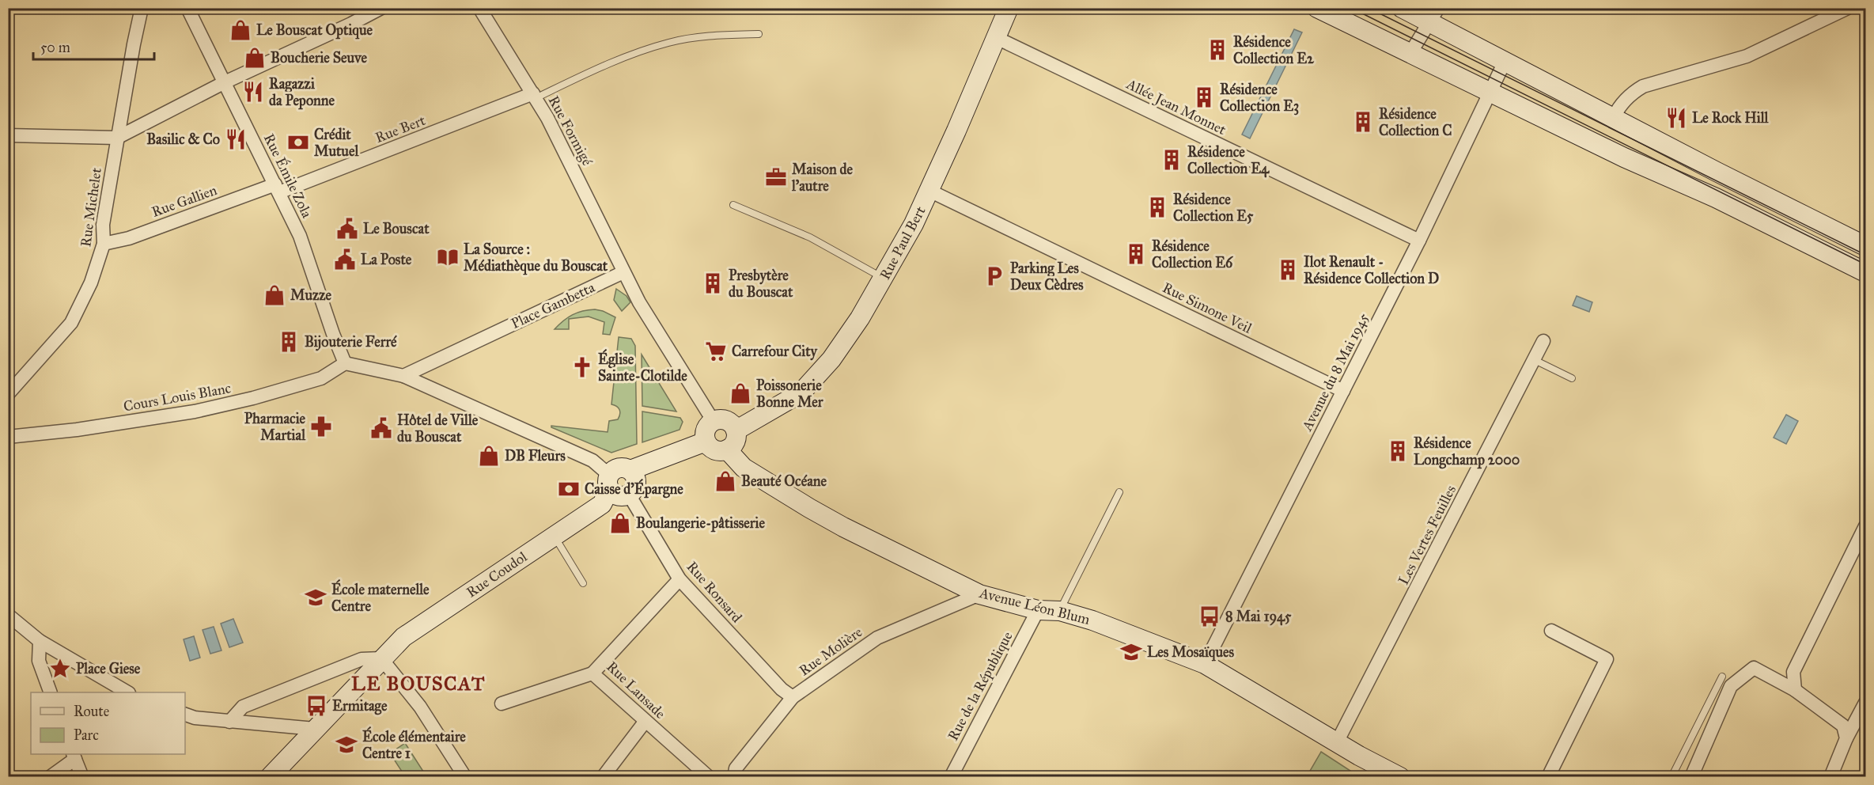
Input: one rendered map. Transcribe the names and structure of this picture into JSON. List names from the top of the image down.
{
  "streets": {
    "street": [
      "Allée Jean Monnet",
      "Rue Bert",
      "Rue Formigé",
      "Rue Émile Zola",
      "Rue Gallien",
      "Rue Michelet",
      "Rue Paul Bert",
      "Place Gambetta",
      "Rue Simone Veil",
      "Avenue du 8 Mai 1945",
      "Cours Louis Blanc",
      "Les Vertes Feuilles",
      "Rue Coudol",
      "Rue Ronsard",
      "Avenue Léon Blum",
      "Rue Molière",
      "Rue de la République",
      "Rue Lansade"
    ]
  },
  "crossings": [
    ["Allée Jean Monnet", "Rue Paul Bert"],
    ["Allée Jean Monnet", "Avenue du 8 Mai 1945"],
    ["Rue Bert", "Rue Formigé"],
    ["Rue Bert", "Rue Émile Zola"],
    ["Rue Bert", "Rue Gallien"],
    ["Rue Formigé", "Place Gambetta"],
    ["Rue Émile Zola", "Rue Gallien"],
    ["Rue Émile Zola", "Cours Louis Blanc"],
    ["Rue Gallien", "Rue Michelet"],
    ["Rue Paul Bert", "Rue Simone Veil"],
    ["Rue Paul Bert", "Avenue Léon Blum"],
    ["Rue Simone Veil", "Avenue du 8 Mai 1945"],
    ["Avenue du 8 Mai 1945", "Avenue Léon Blum"],
    ["Les Vertes Feuilles", "Avenue Léon Blum"],
    ["Rue Coudol", "Rue Ronsard"],
    ["Rue Ronsard", "Rue Molière"],
    ["Rue Ronsard", "Rue Lansade"],
    ["Avenue Léon Blum", "Rue Molière"],
    ["Avenue Léon Blum", "Rue de la République"]
  ],
  "districts": ["LE BOUSCAT"],
  "places": {
    "shop": [
      "Le Bouscat Optique",
      "Boucherie Seuve",
      "Muzze",
      "Poissonerie Bonne Mer",
      "DB Fleurs",
      "Beauté Océane",
      "Boulangerie-pâtisserie"
    ],
    "building": [
      "Résidence Collection E2",
      "Résidence Collection E3",
      "Résidence Collection C",
      "Résidence Collection E4",
      "Résidence Collection E5",
      "Résidence Collection E6",
      "Ilot Renault - Résidence Collection D",
      "Presbytère du Bouscat",
      "Bijouterie Ferré",
      "Résidence Longchamp 2000"
    ],
    "restaurant": ["Ragazzi da Peponne", "Le Rock Hill", "Basilic & Co"],
    "bank": ["Crédit Mutuel", "Caisse d'Épargne"],
    "office": ["Maison de l'autre"],
    "public building": ["Le Bouscat", "La Poste", "Hôtel de Ville du Bouscat"],
    "library": ["La Source : Médiathèque du Bouscat"],
    "parking": ["Parking Les Deux Cèdres"],
    "supermarket": ["Carrefour City"],
    "church": ["Église Sainte-Clotilde"],
    "pharmacy": ["Pharmacie Martial"],
    "school or university": ["École maternelle Centre", "Les Mosaïques", "École élémentaire Centre 1"],
    "bus stop": ["8 Mai 1945", "Ermitage"],
    "place": ["Place Giese"]
  },
  "legend": ["Route", "Parc"],
  "scale_bar": "50 m"
}
